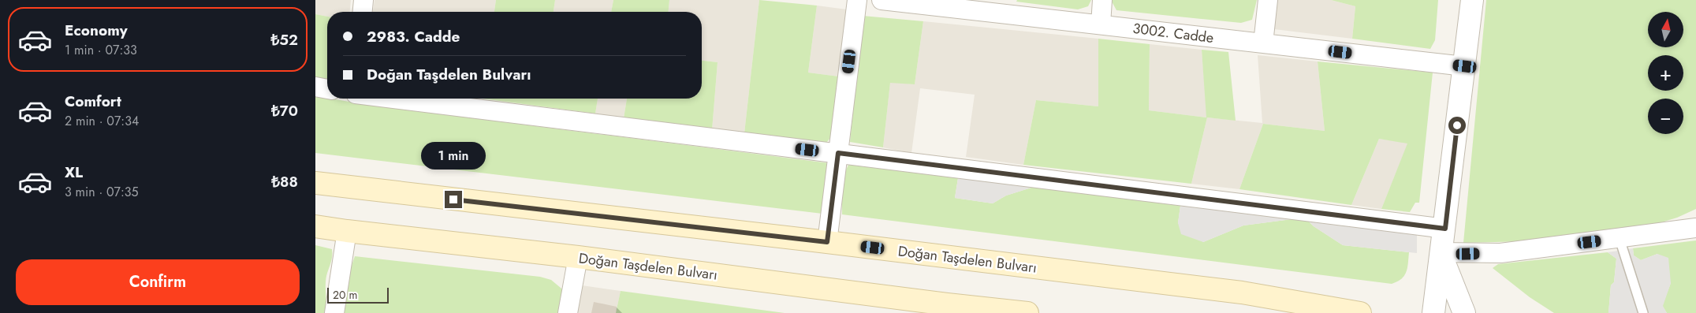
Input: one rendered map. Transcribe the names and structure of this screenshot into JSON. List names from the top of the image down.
{
  "streets": {
    "main road": ["Doğan Taşdelen Bulvarı"],
    "street": ["3002. Cadde"]
  },
  "scale_bar": "20 m",
  "north": "top",
  "page": {
    "list": [
      {
        "name": "Economy",
        "note": "1 min · 07:33",
        "value": "₺52"
      },
      {
        "name": "Comfort",
        "note": "2 min · 07:34",
        "value": "₺70"
      },
      {
        "name": "XL",
        "note": "3 min · 07:35",
        "value": "₺88"
      }
    ],
    "map_buttons": ["+", "−"],
    "banner": ["2983. Cadde", "Doğan Taşdelen Bulvarı"],
    "bubble": "1 min",
    "buttons": "Confirm",
    "scale": "20 m"
  }
}
